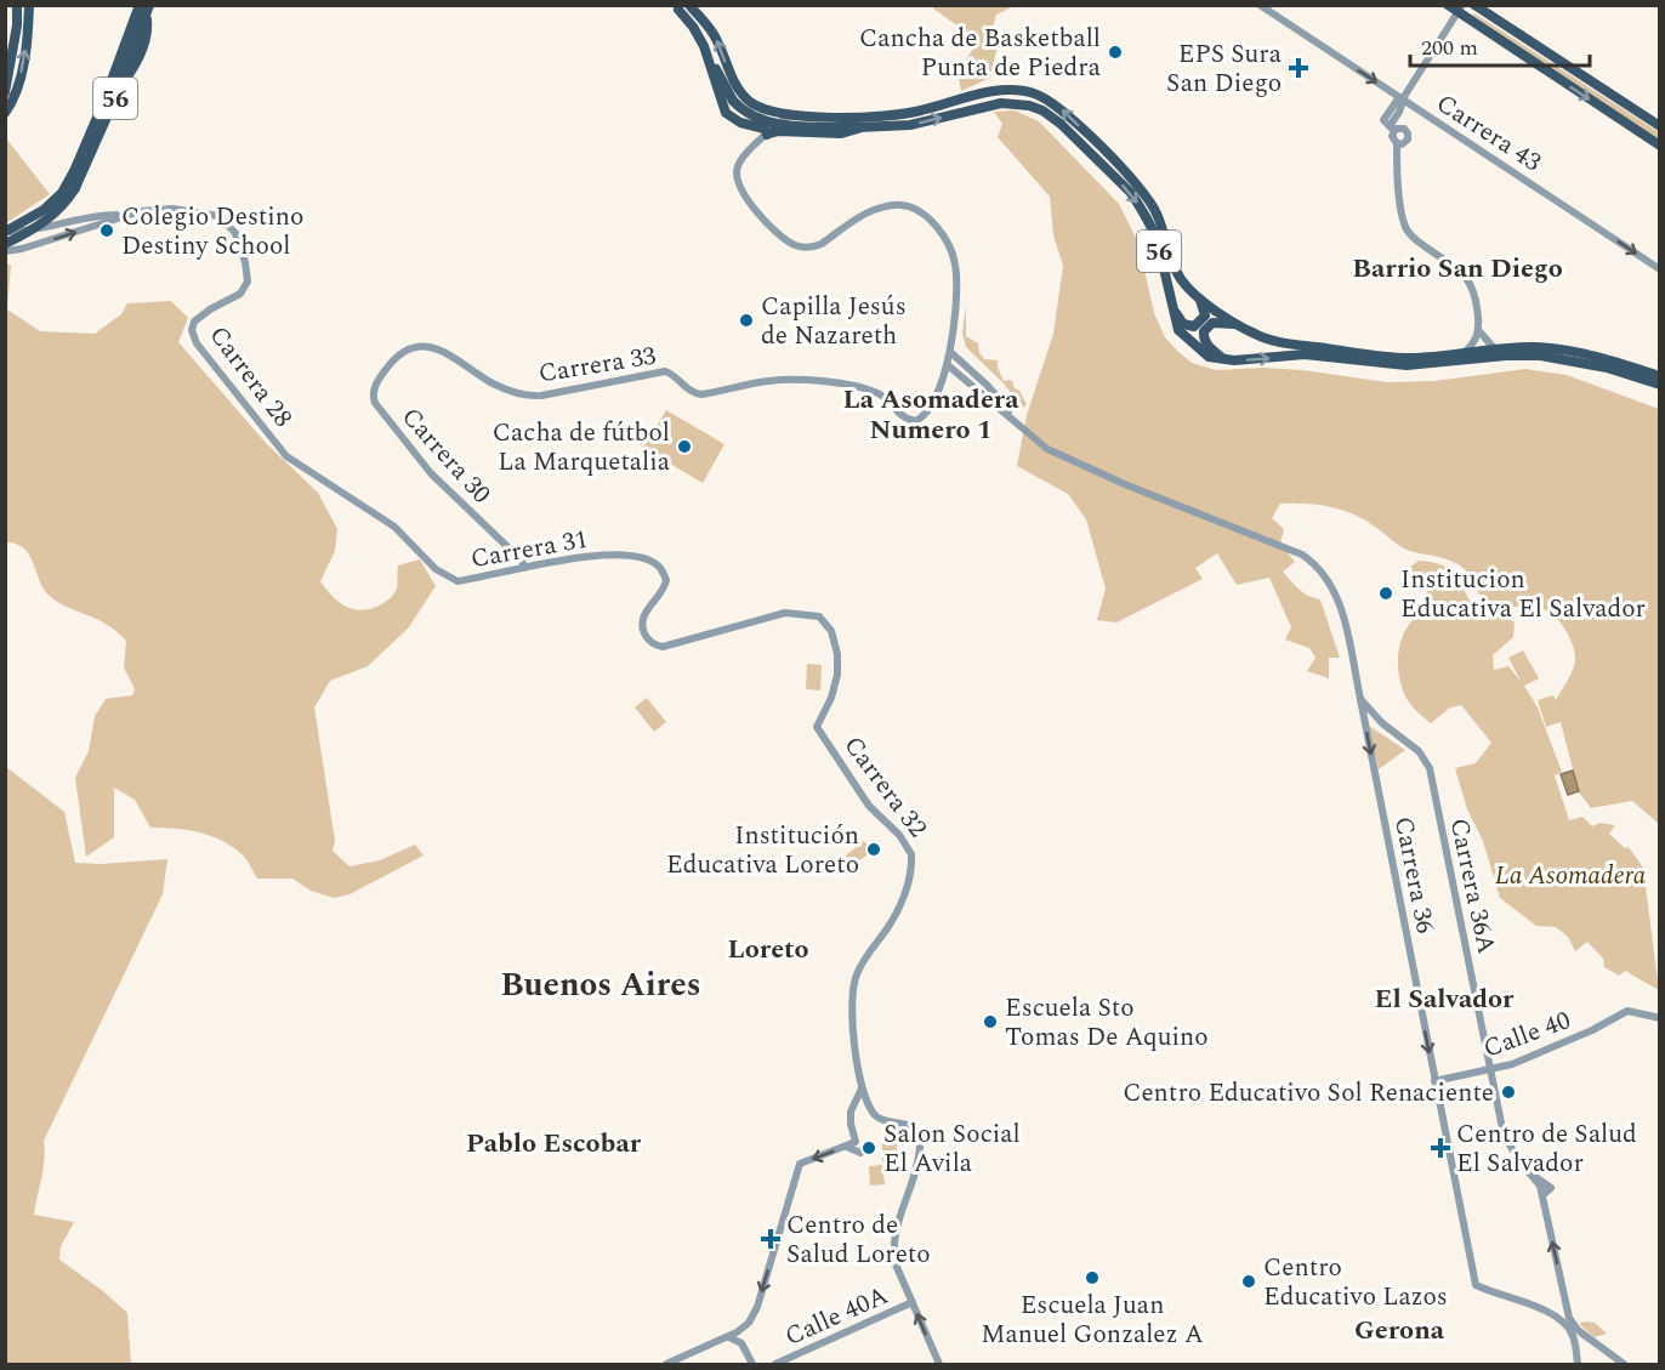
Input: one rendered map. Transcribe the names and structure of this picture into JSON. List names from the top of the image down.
{
  "streets": {
    "main road": ["56"],
    "street": [
      "Carrera 43",
      "Carrera 33",
      "Carrera 28",
      "Carrera 30",
      "Carrera 31",
      "Carrera 32",
      "Carrera 36",
      "Carrera 36A",
      "Calle 40",
      "Calle 40A"
    ]
  },
  "crossings": [
    ["56", "Carrera 28"],
    ["Carrera 33", "Carrera 30"],
    ["Carrera 28", "Carrera 31"],
    ["Carrera 30", "Carrera 31"],
    ["Carrera 31", "Carrera 32"],
    ["Carrera 36", "Carrera 36A"],
    ["Carrera 36", "Calle 40"],
    ["Carrera 36A", "Calle 40"]
  ],
  "one_way": ["Carrera 43", "Carrera 36A"],
  "districts": [
    "Barrio San Diego",
    "La Asomadera Numero 1",
    "Loreto",
    "Buenos Aires",
    "El Salvador",
    "Pablo Escobar",
    "Gerona"
  ],
  "parks": ["La Asomadera"],
  "places": {
    "other": [
      "Cancha de Basketball Punta de Piedra",
      "Colegio Destino Destiny School",
      "Capilla Jesús de Nazareth",
      "Cacha de fútbol La Marquetalia",
      "Institucion Educativa El Salvador",
      "Institución Educativa Loreto",
      "Escuela Sto Tomas De Aquino",
      "Centro Educativo Sol Renaciente",
      "Salon Social El Avila",
      "Escuela Juan Manuel Gonzalez A",
      "Centro Educativo Lazos"
    ],
    "health": ["EPS Sura San Diego", "Centro de Salud El Salvador", "Centro de Salud Loreto"]
  },
  "scale_bar": "200 m"
}
